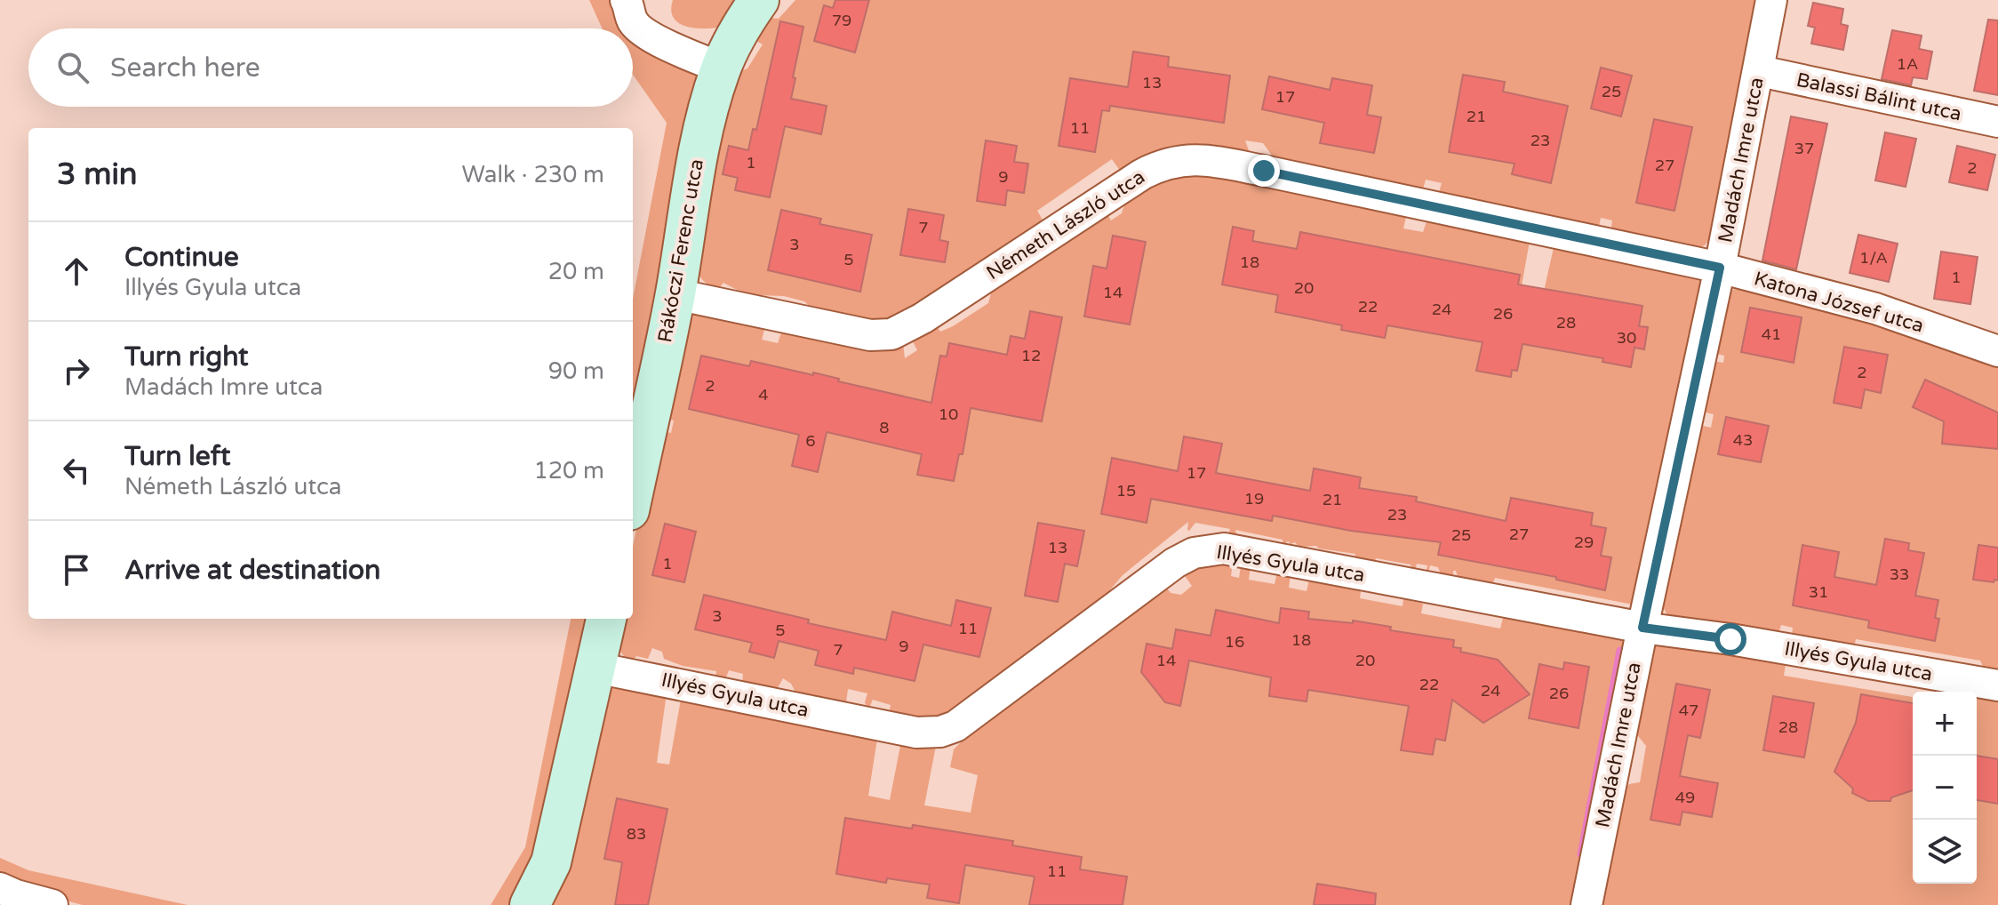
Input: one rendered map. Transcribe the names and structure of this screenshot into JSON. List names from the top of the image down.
{
  "streets": {
    "street": [
      "Balassi Bálint utca",
      "Madách Imre utca",
      "Németh László utca",
      "Rákóczi Ferenc utca",
      "Katona József utca",
      "Illyés Gyula utca"
    ]
  },
  "crossings": [
    ["Balassi Bálint utca", "Madách Imre utca"],
    ["Madách Imre utca", "Németh László utca"],
    ["Madách Imre utca", "Katona József utca"],
    ["Madách Imre utca", "Illyés Gyula utca"],
    ["Németh László utca", "Rákóczi Ferenc utca"],
    ["Németh László utca", "Katona József utca"]
  ],
  "house_numbers": [
    "79",
    "1A",
    "13",
    "25",
    "17",
    "21",
    "11",
    "23",
    "37",
    "1",
    "27",
    "2",
    "9",
    "7",
    "3",
    "1/A",
    "5",
    "18",
    "1",
    "20",
    "14",
    "22",
    "24",
    "26",
    "28",
    "41",
    "30",
    "12",
    "2",
    "2",
    "4",
    "10",
    "8",
    "43",
    "6",
    "17",
    "15",
    "19",
    "21",
    "23",
    "27",
    "25",
    "29",
    "13",
    "1",
    "33",
    "31",
    "3",
    "11",
    "5",
    "18",
    "16",
    "9",
    "7",
    "14",
    "20",
    "22",
    "24",
    "26",
    "47",
    "28",
    "49",
    "83",
    "11"
  ],
  "page": {
    "search": "Search here",
    "heading": ["3 min", "Walk · 230 m"],
    "list": [
      ["Continue", "Illyés Gyula utca", "20 m"],
      ["Turn right", "Madách Imre utca", "90 m"],
      ["Turn left", "Németh László utca", "120 m"],
      "Arrive at destination"
    ],
    "map_buttons": ["+", "−"]
  }
}
